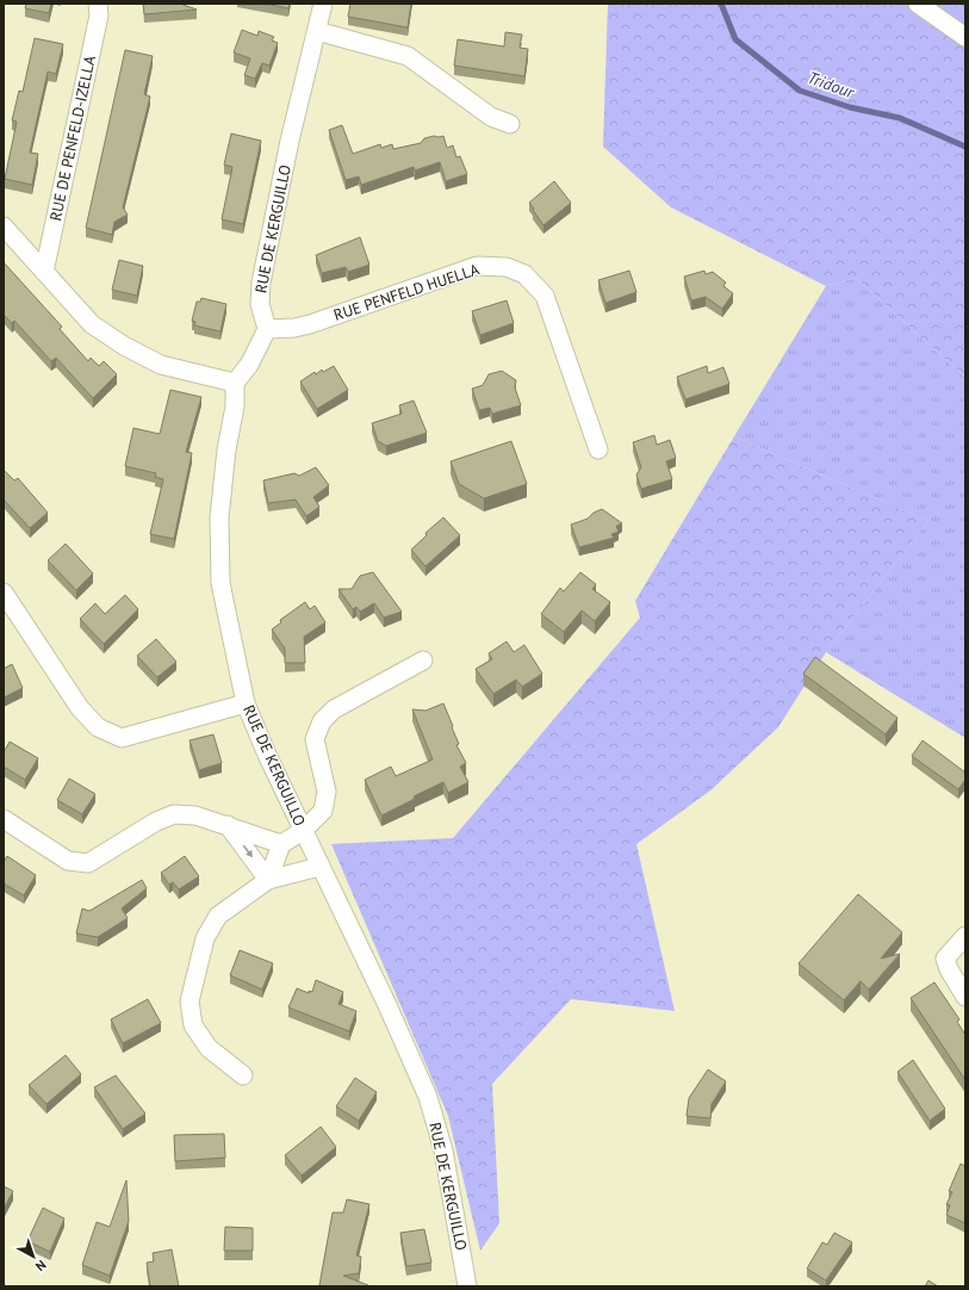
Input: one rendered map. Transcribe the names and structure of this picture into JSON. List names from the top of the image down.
{
  "streets": {
    "street": ["RUE DE PENFELD-IZELLA", "RUE DE KERGUILLO", "RUE PENFELD HUELLA"]
  },
  "crossings": [
    ["RUE DE KERGUILLO", "RUE PENFELD HUELLA"]
  ],
  "water": ["Tridour"],
  "north": "bottom right"
}
